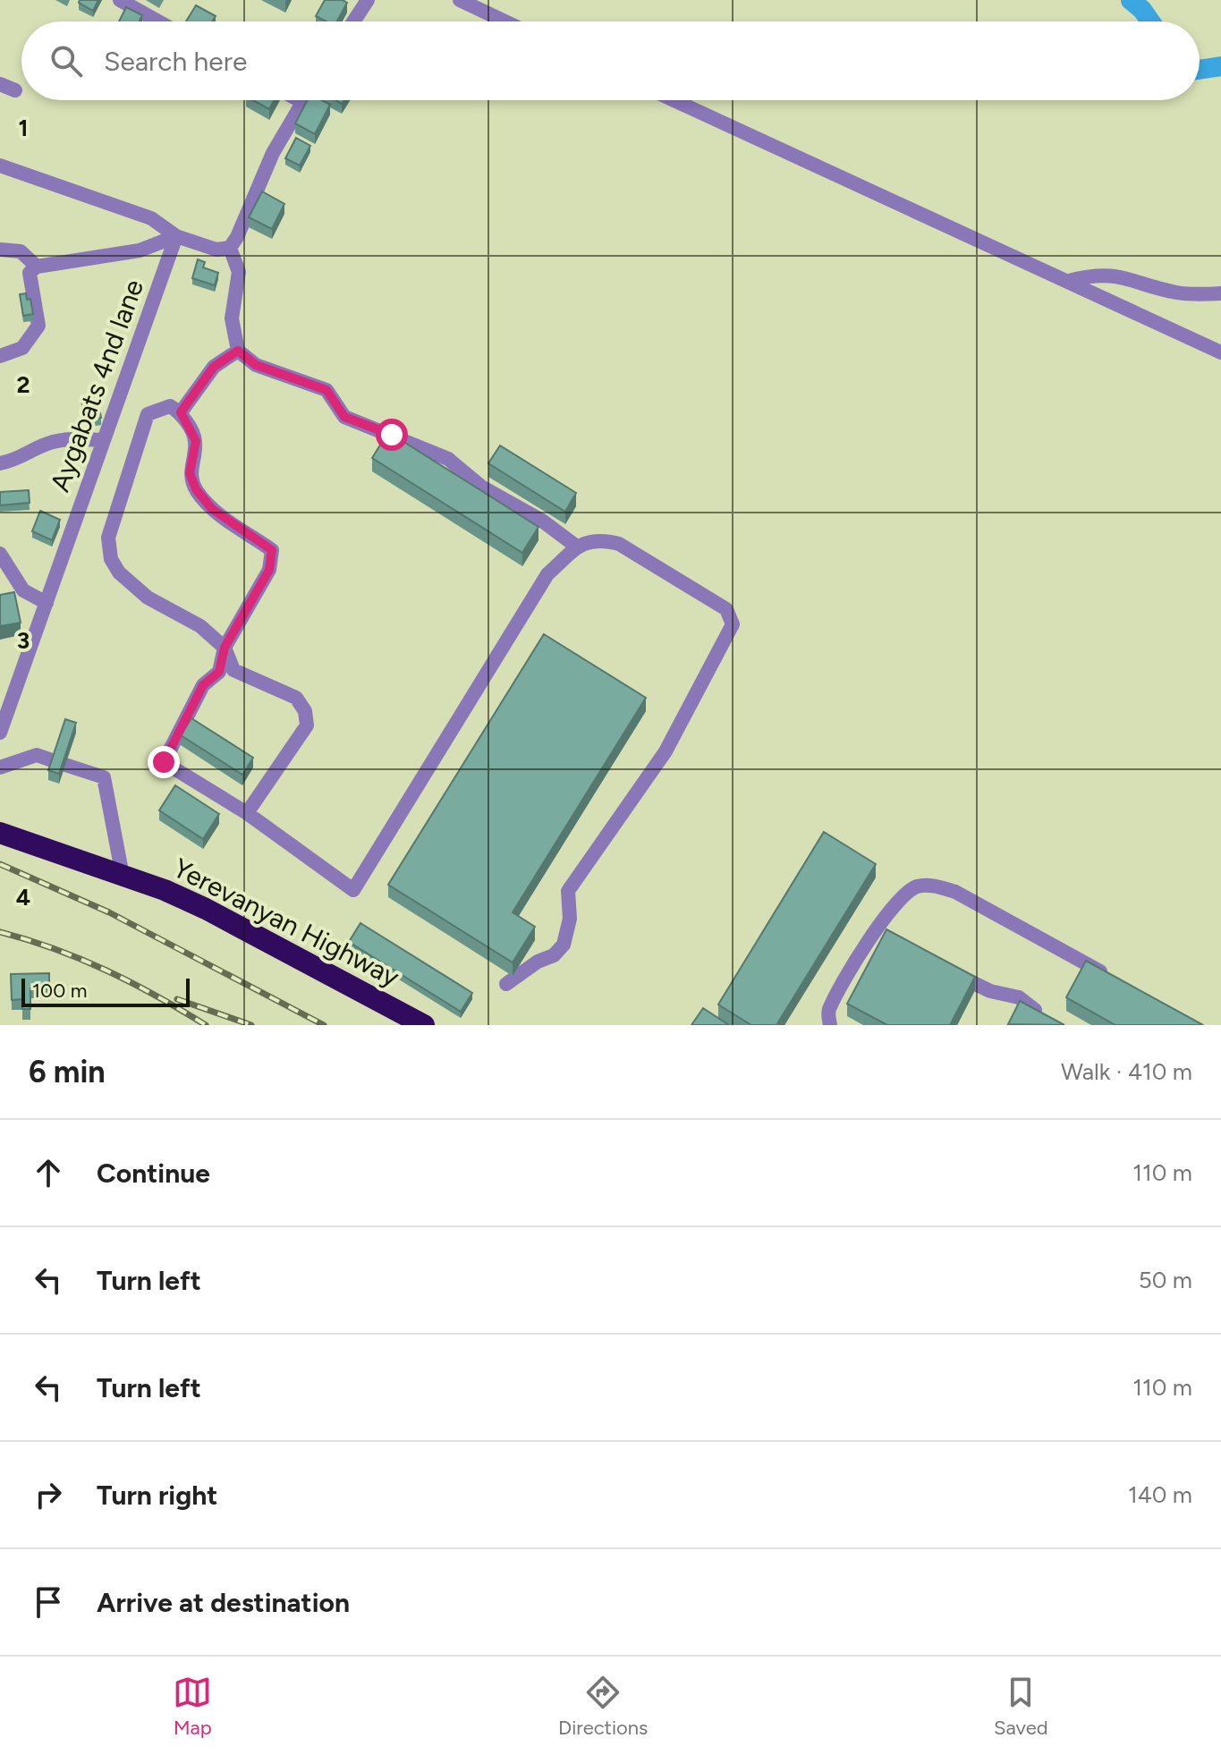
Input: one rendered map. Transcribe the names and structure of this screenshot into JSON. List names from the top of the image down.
{
  "streets": {
    "highway": ["Yerevanyan Highway"],
    "street": ["Aygabats 4nd lane"]
  },
  "scale_bar": "100 m",
  "page": {
    "search": "Search here",
    "scale": "100 m",
    "heading": ["6 min", "Walk · 410 m"],
    "list": [
      ["Continue", "110 m"],
      ["Turn left", "50 m"],
      ["Turn left", "110 m"],
      ["Turn right", "140 m"],
      "Arrive at destination"
    ],
    "nav": ["Map", "Directions", "Saved"]
  },
  "grid": {
    "rows": [
      "1",
      "2",
      "3",
      "4"
    ]
  }
}
